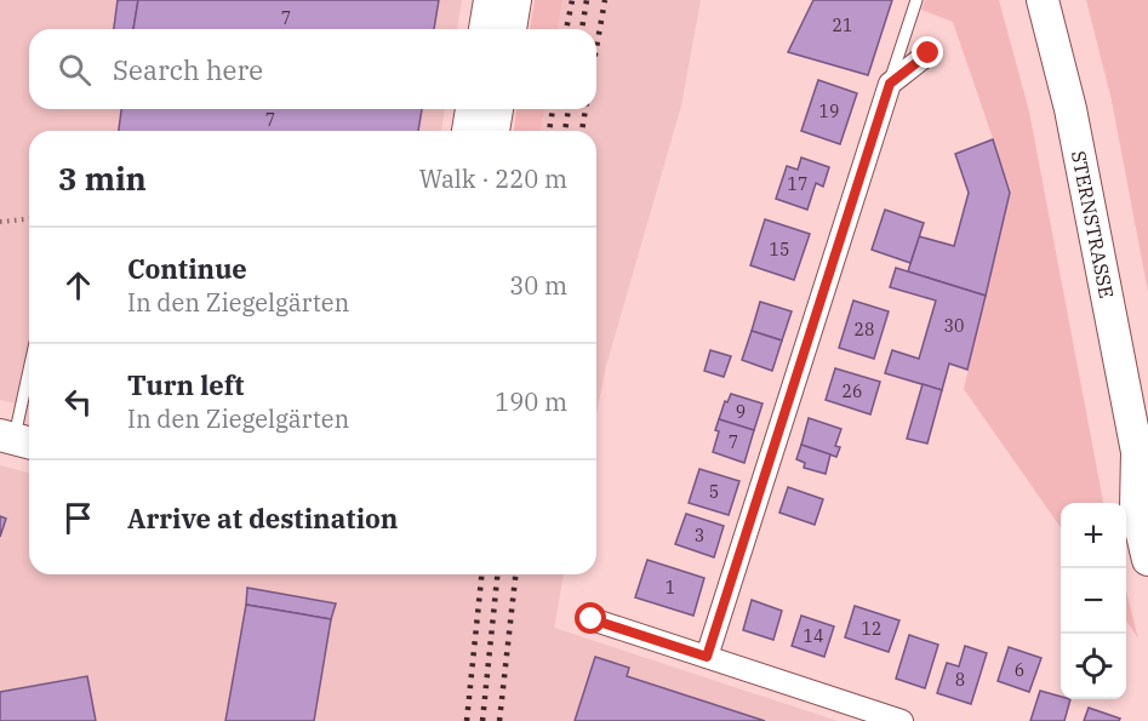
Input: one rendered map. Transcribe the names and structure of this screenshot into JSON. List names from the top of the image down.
{
  "streets": {
    "main road": ["STERNSTRASSE"]
  },
  "house_numbers": [
    "7",
    "21",
    "19",
    "7",
    "17",
    "15",
    "30",
    "28",
    "26",
    "9",
    "7",
    "5",
    "3",
    "1",
    "12",
    "14",
    "6",
    "8"
  ],
  "page": {
    "search": "Search here",
    "heading": ["3 min", "Walk · 220 m"],
    "list": [
      ["Continue", "In den Ziegelgärten", "30 m"],
      ["Turn left", "In den Ziegelgärten", "190 m"],
      "Arrive at destination"
    ],
    "map_buttons": ["+", "−"]
  }
}
